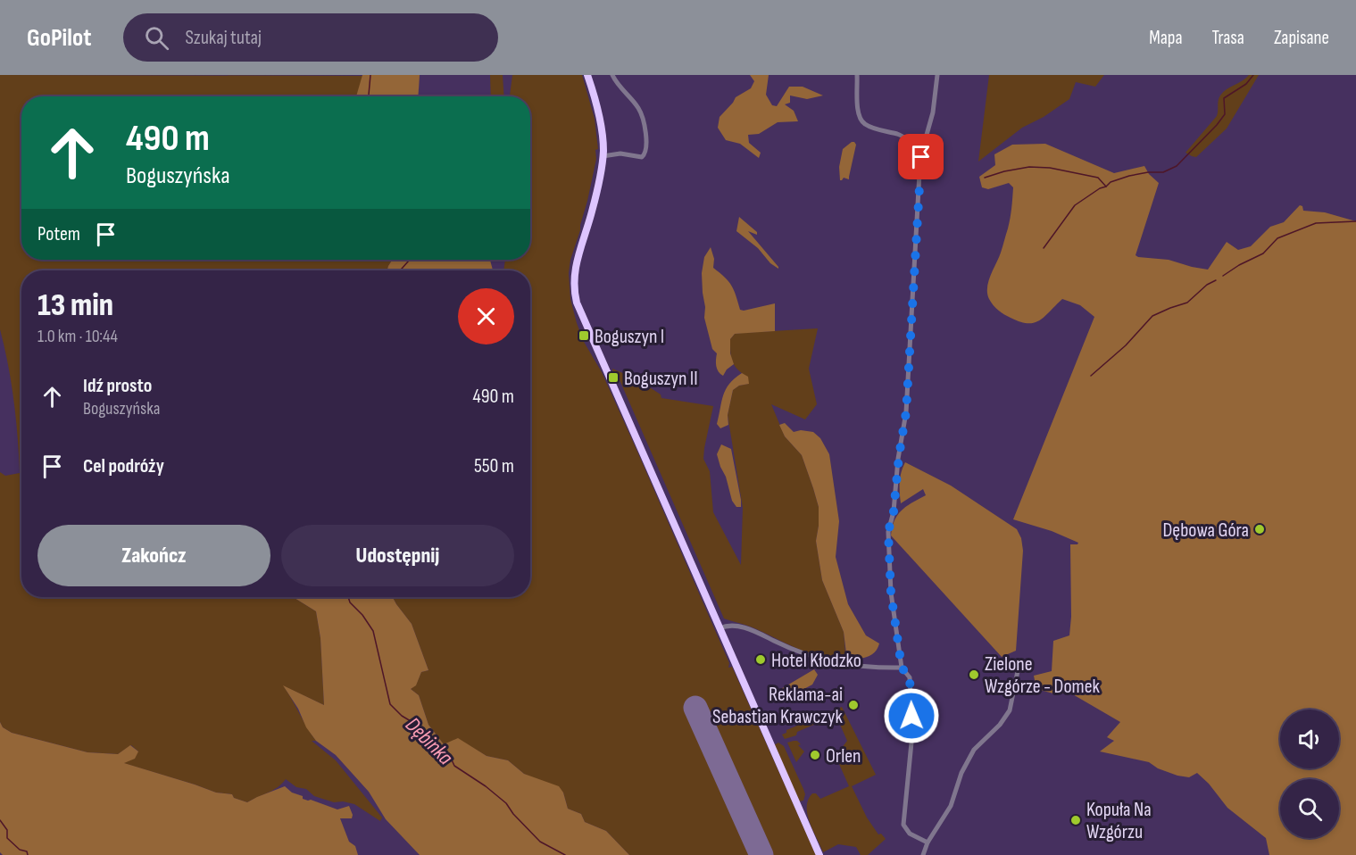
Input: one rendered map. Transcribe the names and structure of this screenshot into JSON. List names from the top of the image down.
{
  "water": ["Dębinka"],
  "places": {
    "transit": ["Boguszyn I", "Boguszyn II"],
    "other": [
      "Dębowa Góra",
      "Hotel Kłodzko",
      "Zielone Wzgórze - Domek",
      "Reklama-ai Sebastian Krawczyk",
      "Orlen",
      "Kopuła Na Wzgórzu"
    ]
  },
  "page": {
    "header": "GoPilot",
    "search": "Szukaj tutaj",
    "nav": ["Mapa", "Trasa", "Zapisane"],
    "turn": ["490 m", "Boguszyńska"],
    "then": "Potem",
    "heading": ["13 min", "1.0 km · 10:44"],
    "list": [
      {
        "name": "Idź prosto",
        "note": "Boguszyńska",
        "value": "490 m"
      },
      {
        "name": "Cel podróży",
        "value": "550 m"
      }
    ],
    "buttons": ["Zakończ", "Udostępnij"]
  }
}
